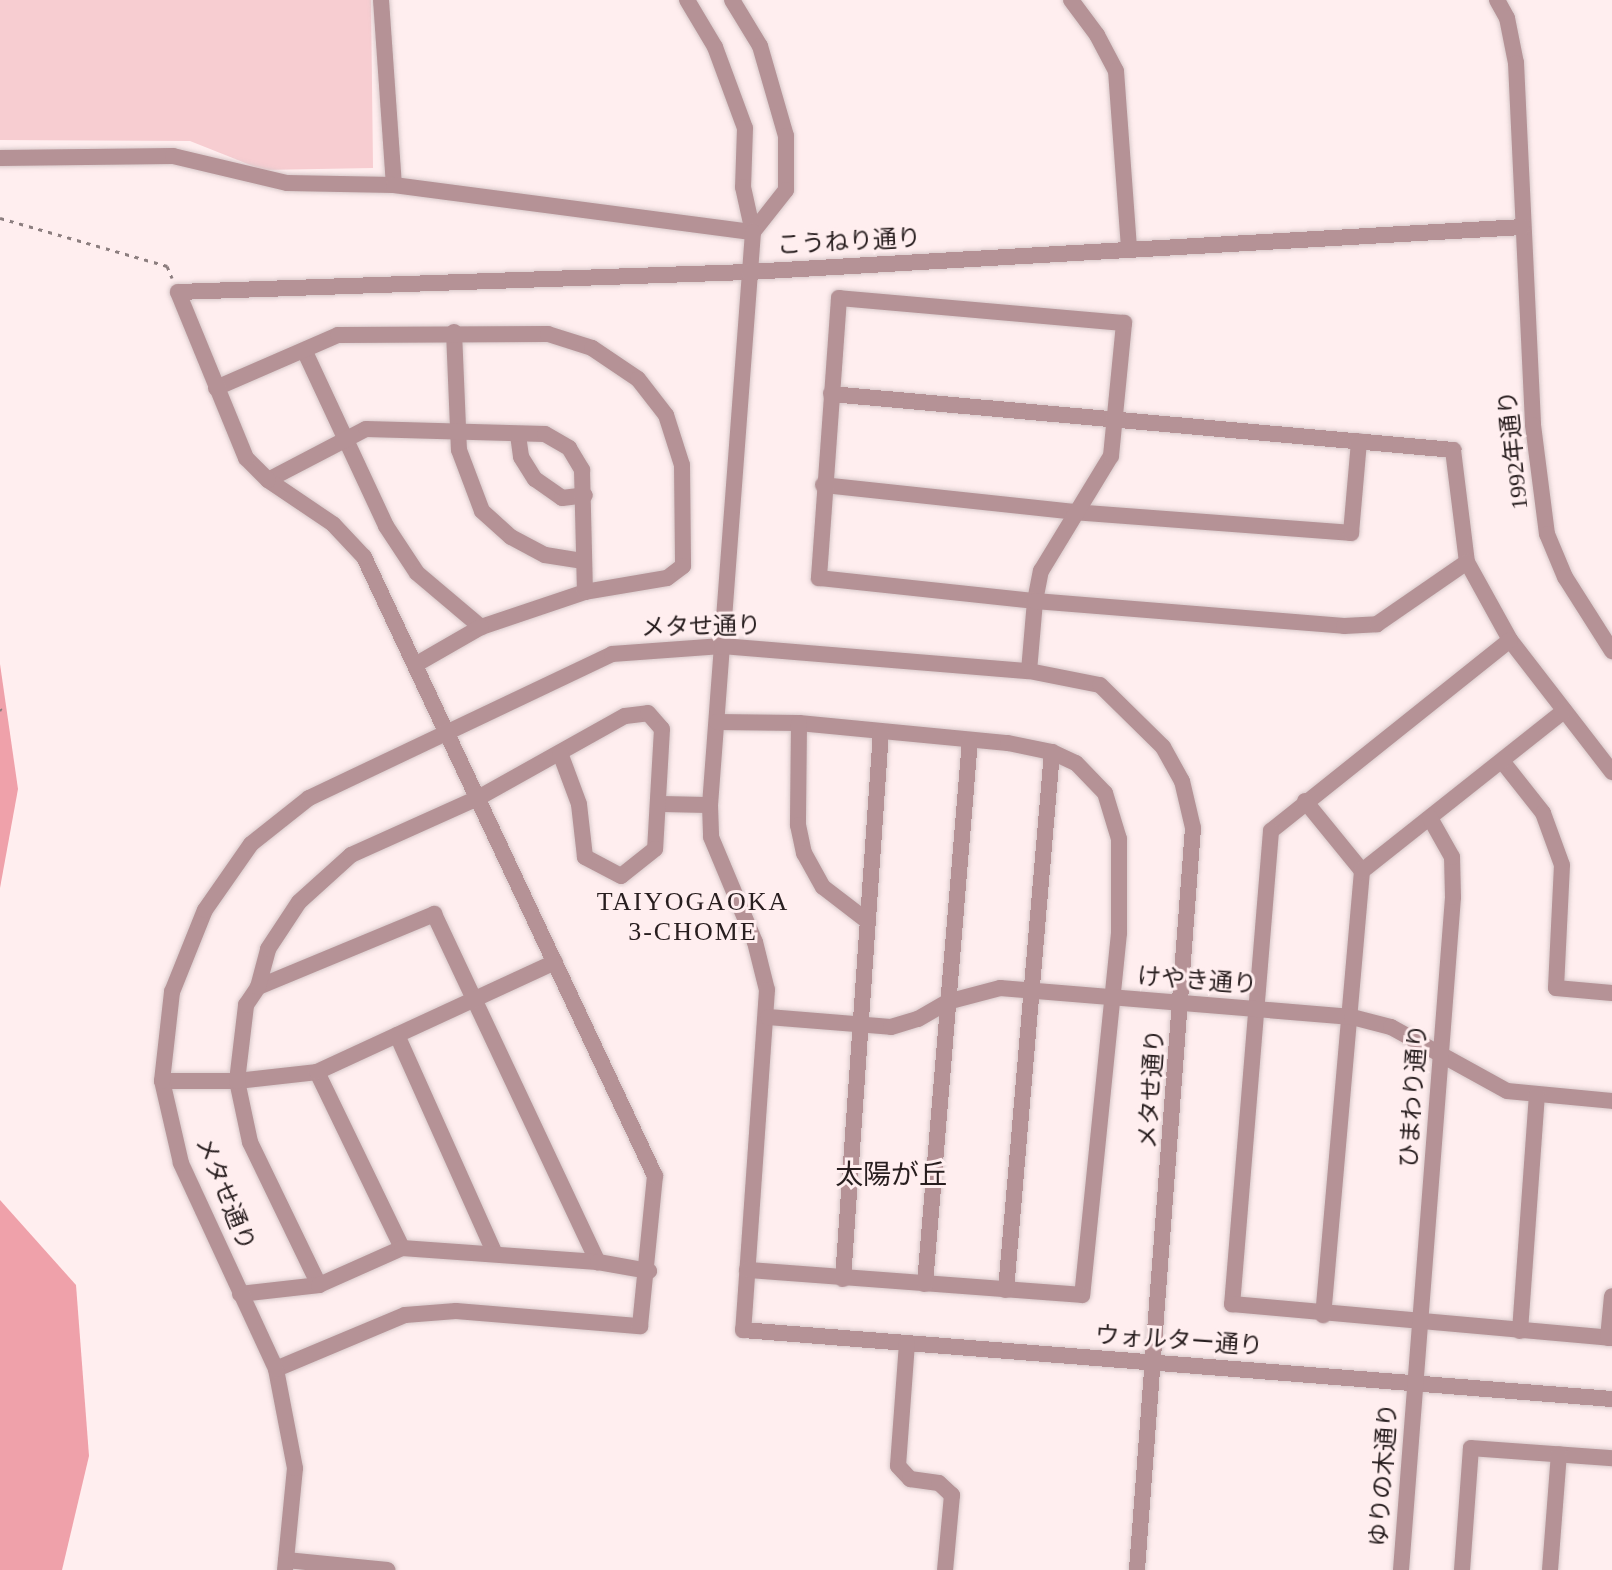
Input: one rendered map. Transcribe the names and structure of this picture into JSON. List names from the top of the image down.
{
  "streets": {
    "street": [
      "こうねり通り",
      "1992年通り",
      "メタせ通り",
      "けやき通り",
      "ひまわり通り",
      "ウォルター通り",
      "ゆりの木通り"
    ]
  },
  "crossings": [
    ["こうねり通り", "1992年通り"],
    ["メタせ通り", "けやき通り"],
    ["メタせ通り", "ウォルター通り"],
    ["けやき通り", "ひまわり通り"],
    ["ひまわり通り", "ウォルター通り"],
    ["ひまわり通り", "ゆりの木通り"],
    ["ウォルター通り", "ゆりの木通り"]
  ],
  "districts": ["TAIYOGAOKA 3-CHOME", "太陽が丘"]
}
